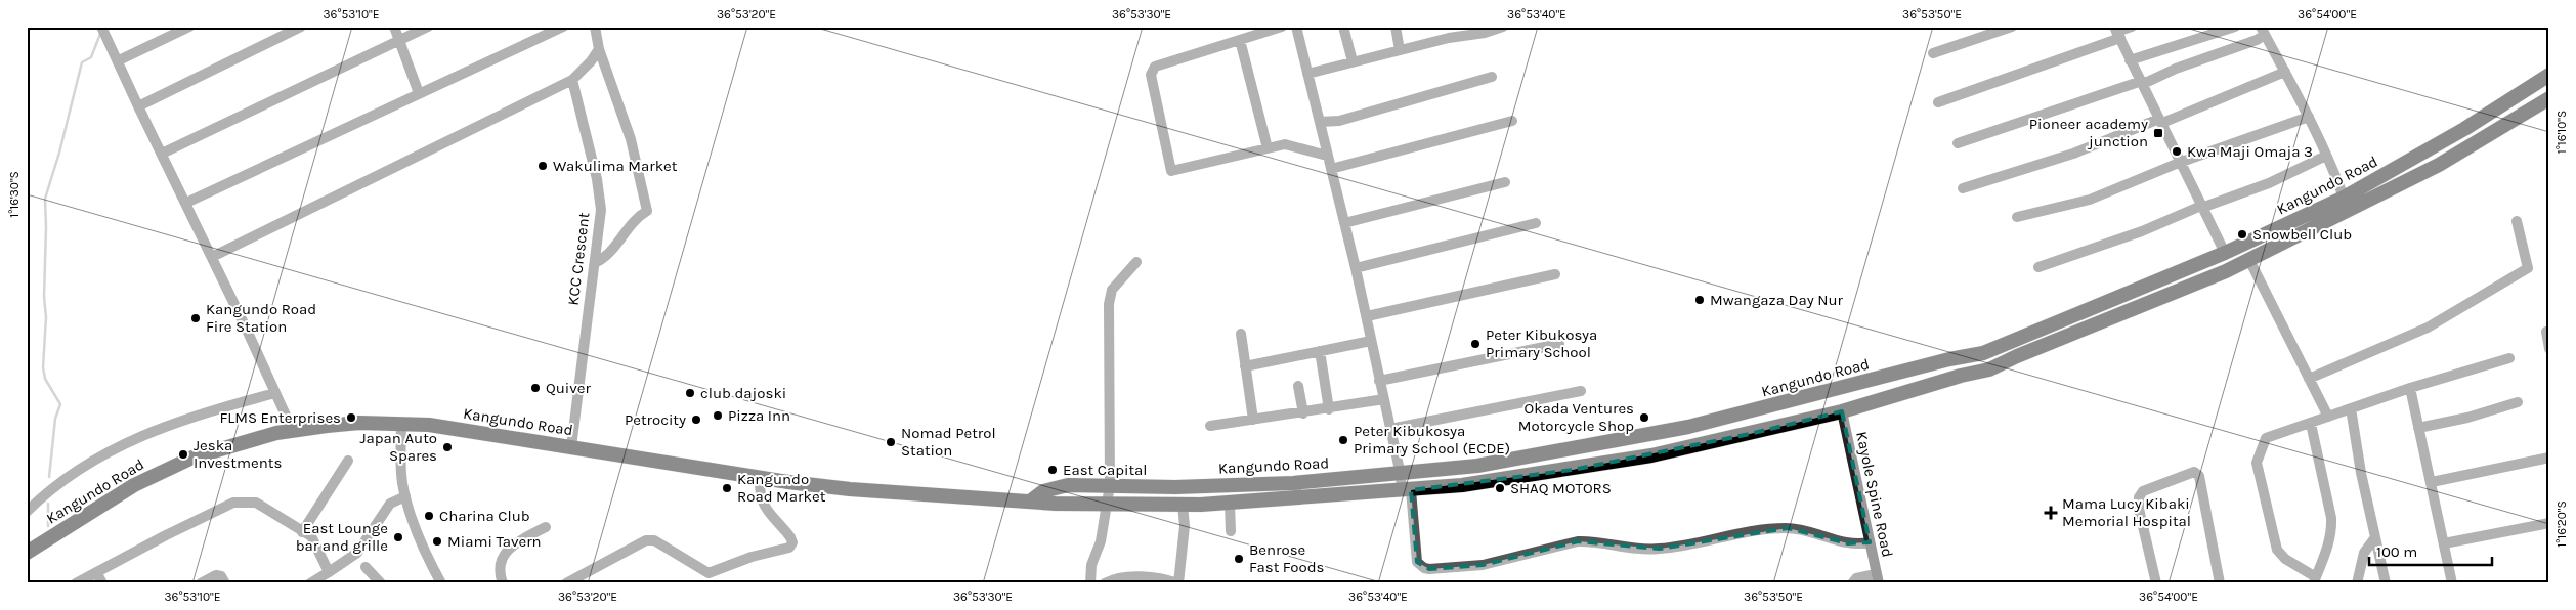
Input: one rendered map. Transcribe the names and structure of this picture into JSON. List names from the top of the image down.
{
  "streets": {
    "highway": ["Kangundo Road"],
    "main road": ["Kayole Spine Road"],
    "street": ["KCC Crescent"]
  },
  "crossings": [
    ["Kangundo Road", "KCC Crescent"],
    ["Kangundo Road", "Kayole Spine Road"]
  ],
  "places": {
    "transit": ["Pioneer academy junction"],
    "other": [
      "Kwa Maji Omaja 3",
      "Wakulima Market",
      "Snowbell Club",
      "Mwangaza Day Nur",
      "Kangundo Road Fire Station",
      "Peter Kibukosya Primary School",
      "Quiver",
      "club dajoski",
      "Pizza Inn",
      "FLMS Enterprises",
      "Okada Ventures Motorcycle Shop",
      "Petrocity",
      "Peter Kibukosya Primary School (ECDE)",
      "Nomad Petrol Station",
      "Japan Auto Spares",
      "Jeska Investments",
      "East Capital",
      "Kangundo Road Market",
      "SHAQ MOTORS",
      "Charina Club",
      "East Lounge bar and grille",
      "Miami Tavern",
      "Benrose Fast Foods"
    ],
    "health": ["Mama Lucy Kibaki Memorial Hospital"]
  },
  "scale_bar": "100 m",
  "coordinates": [
    "36°53'10\"E",
    "36°53'20\"E",
    "36°53'30\"E",
    "36°53'40\"E",
    "36°53'50\"E",
    "36°54'00\"E",
    "1°16'10\"S",
    "1°16'30\"S",
    "1°16'20\"S"
  ]
}
